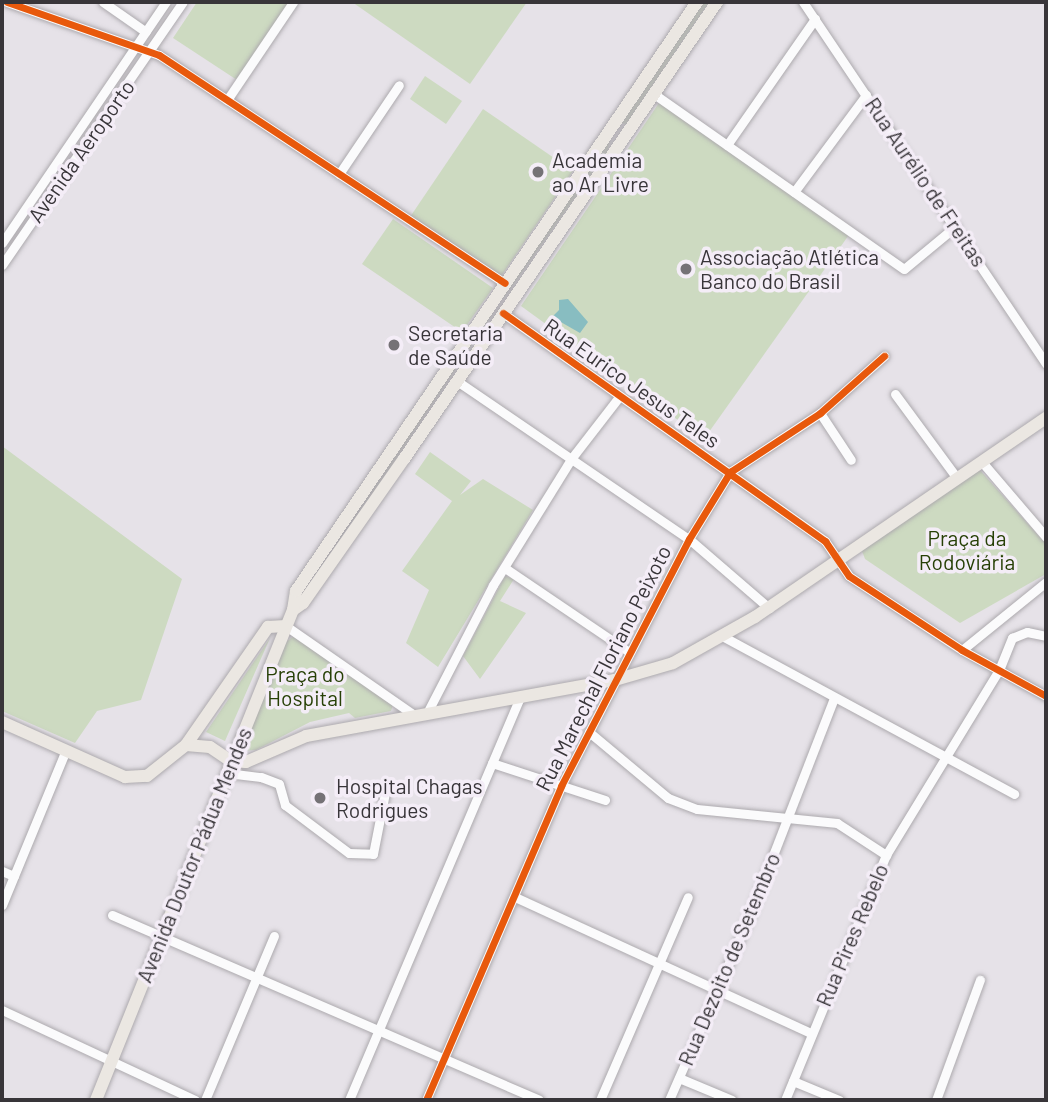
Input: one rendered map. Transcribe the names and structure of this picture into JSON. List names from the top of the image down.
{
  "streets": {
    "main road": ["Avenida Doutor Pádua Mendes"],
    "street": [
      "Avenida Aeroporto",
      "Rua Aurélio de Freitas",
      "Rua Eurico Jesus Teles",
      "Rua Marechal Floriano Peixoto",
      "Rua Pires Rebelo",
      "Rua Dezoito de Setembro"
    ]
  },
  "crossings": [
    ["Rua Eurico Jesus Teles", "Rua Marechal Floriano Peixoto"],
    ["Rua Eurico Jesus Teles", "Rua Pires Rebelo"]
  ],
  "parks": ["Praça da Rodoviária", "Praça do Hospital"],
  "places": [
    "Academia ao Ar Livre",
    "Associação Atlética Banco do Brasil",
    "Secretaria de Saúde",
    "Hospital Chagas Rodrigues"
  ]
}
